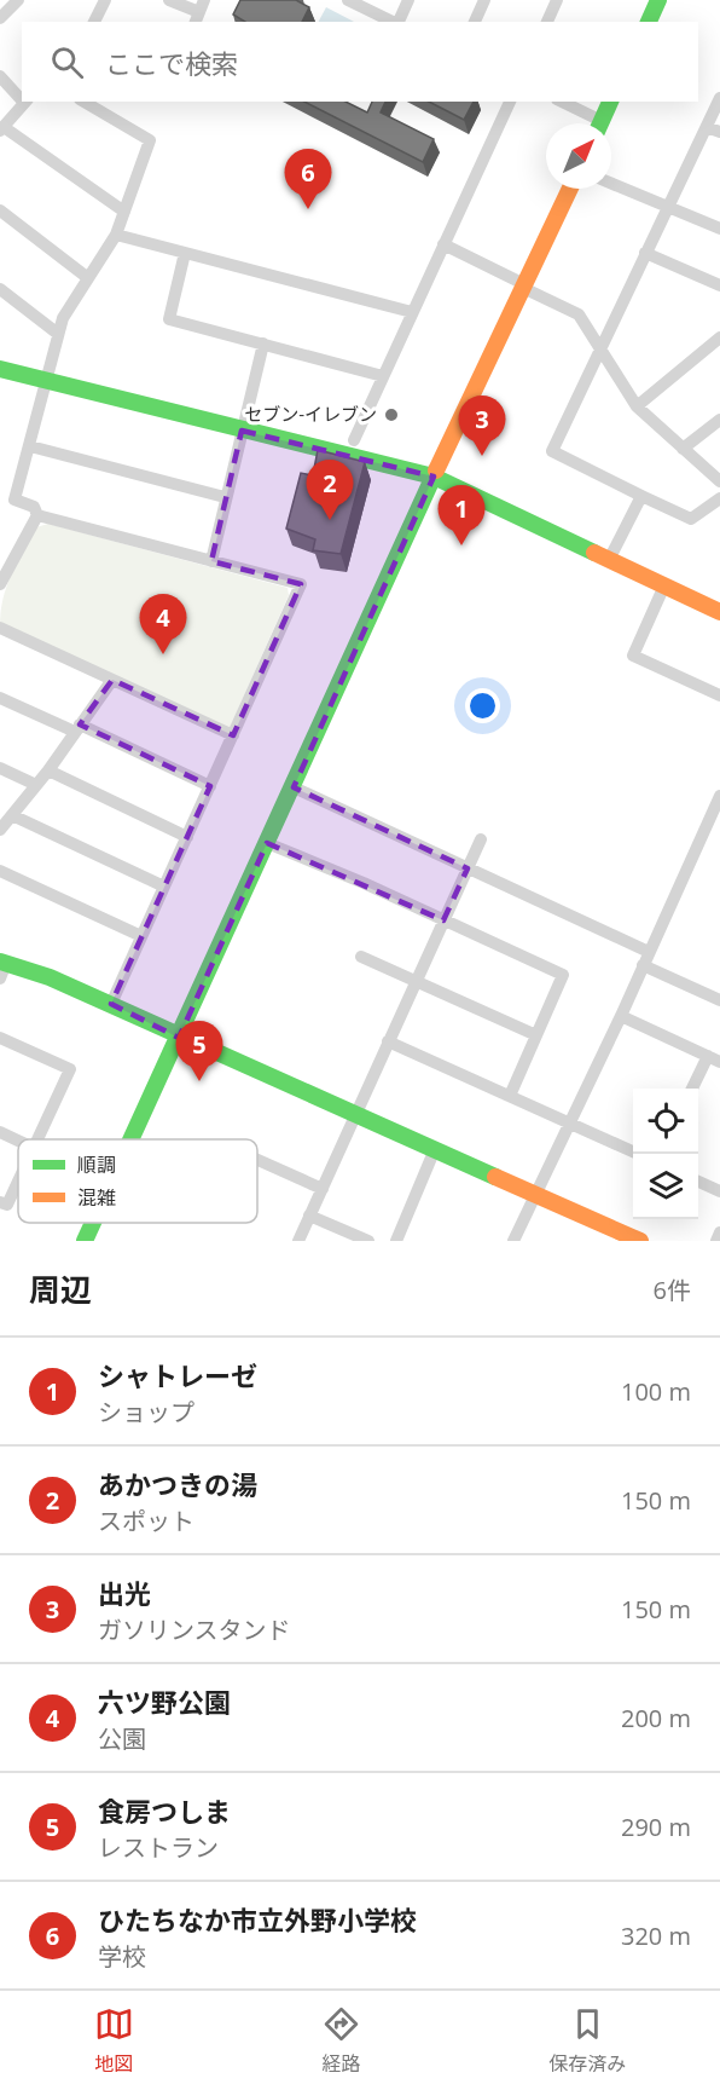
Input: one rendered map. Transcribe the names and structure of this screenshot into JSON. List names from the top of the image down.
{
  "places": ["セブン-イレブン"],
  "legend": ["順調", "混雑"],
  "north": "top right",
  "page": {
    "search": "ここで検索",
    "pins": [
      "6",
      "3",
      "2",
      "1",
      "4",
      "5"
    ],
    "heading": ["周辺", "6件"],
    "list": [
      {
        "mark": "1",
        "name": "シャトレーゼ",
        "note": "ショップ",
        "value": "100 m"
      },
      {
        "mark": "2",
        "name": "あかつきの湯",
        "note": "スポット",
        "value": "150 m"
      },
      {
        "mark": "3",
        "name": "出光",
        "note": "ガソリンスタンド",
        "value": "150 m"
      },
      {
        "mark": "4",
        "name": "六ツ野公園",
        "note": "公園",
        "value": "200 m"
      },
      {
        "mark": "5",
        "name": "食房つしま",
        "note": "レストラン",
        "value": "290 m"
      },
      {
        "mark": "6",
        "name": "ひたちなか市立外野小学校",
        "note": "学校",
        "value": "320 m"
      }
    ],
    "nav": ["地図", "経路", "保存済み"]
  }
}
